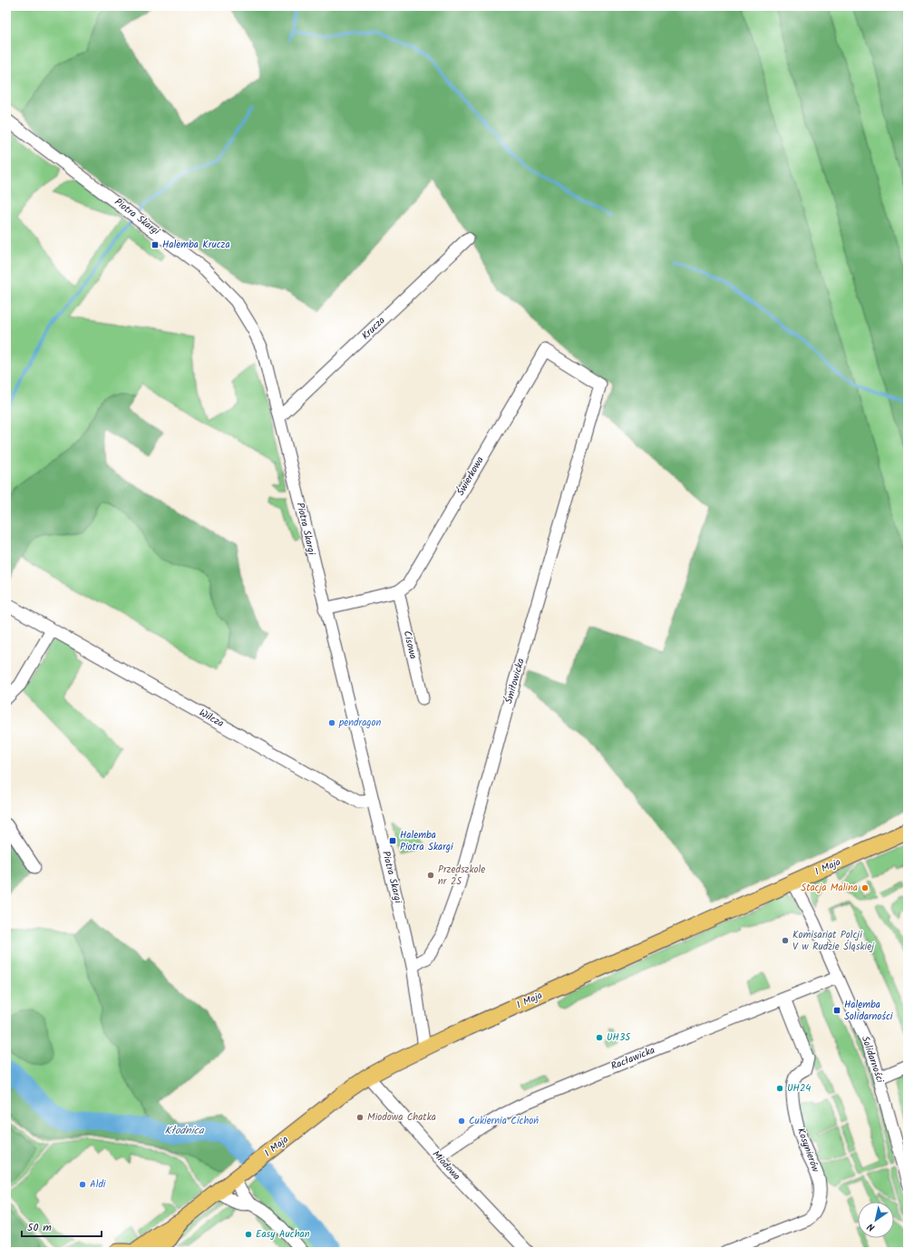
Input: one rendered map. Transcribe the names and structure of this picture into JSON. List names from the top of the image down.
{
  "streets": {
    "main road": ["1 Maja"],
    "street": [
      "Piotra Skargi",
      "Krucza",
      "Świerkowa",
      "Cisowa",
      "Śmiłowicka",
      "Wilcza",
      "Racławicka",
      "Solidarności",
      "Kosynierów",
      "Miodowa"
    ]
  },
  "crossings": [
    ["Piotra Skargi", "Krucza"],
    ["Piotra Skargi", "Świerkowa"],
    ["Piotra Skargi", "Śmiłowicka"],
    ["Piotra Skargi", "Wilcza"],
    ["Piotra Skargi", "1 Maja"],
    ["Świerkowa", "Cisowa"],
    ["Świerkowa", "Śmiłowicka"],
    ["1 Maja", "Solidarności"],
    ["1 Maja", "Miodowa"],
    ["Racławicka", "Solidarności"],
    ["Racławicka", "Kosynierów"],
    ["Racławicka", "Miodowa"]
  ],
  "water": ["Kłodnica"],
  "places": {
    "transit": ["Halemba Krucza", "Halemba Piotra Skargi", "Halemba Solidarności"],
    "other": [
      "pendragon",
      "Przedszkole nr 25",
      "Stacja Malina",
      "Komisariat Polcji V w Rudzie Śląskiej",
      "UH35",
      "UH24",
      "Miodowa Chatka",
      "Cukiernia Cichoń",
      "Aldi",
      "Easy Auchan"
    ]
  },
  "scale_bar": "50 m",
  "north": "bottom left"
}
